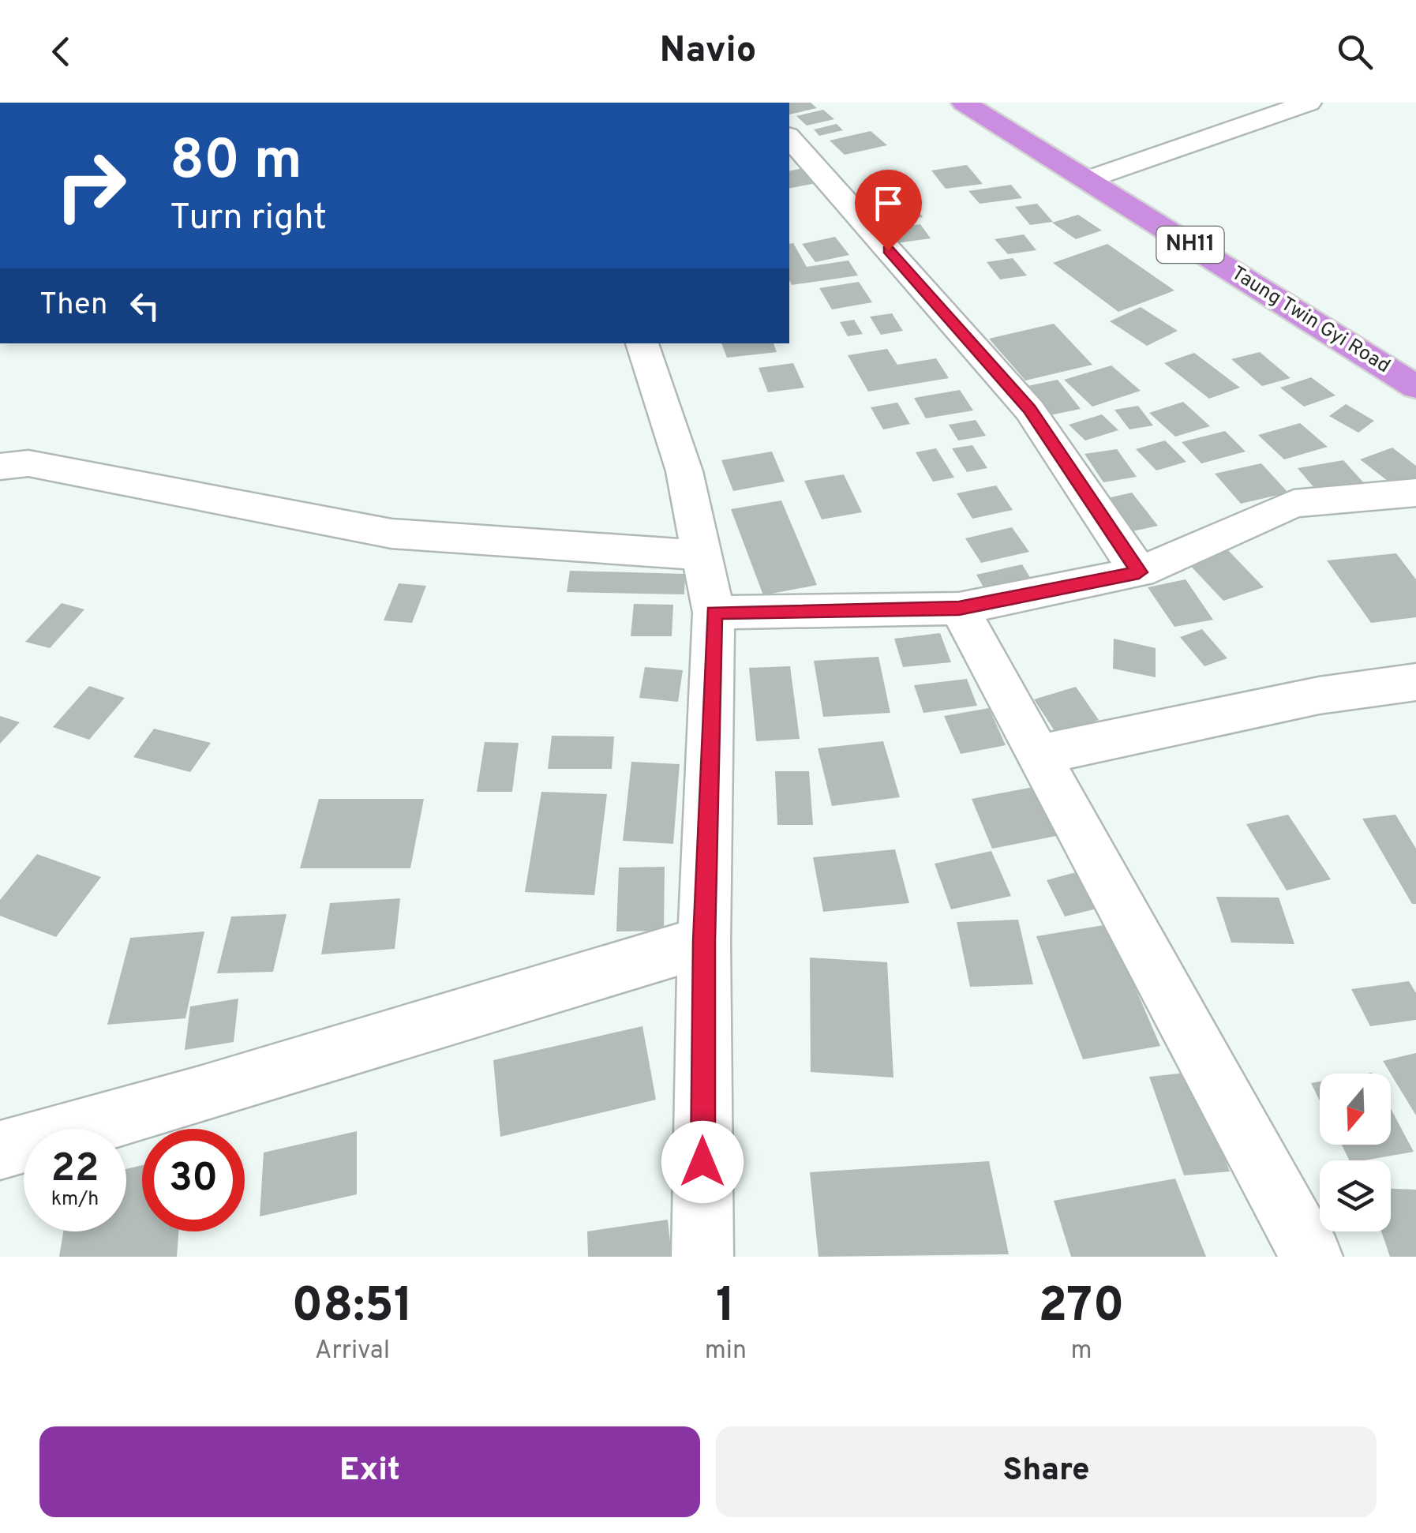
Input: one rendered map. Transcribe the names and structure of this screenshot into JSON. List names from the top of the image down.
{
  "streets": {
    "highway": ["NH11", "Taung Twin Gyi Road"]
  },
  "north": "bottom",
  "page": {
    "header": "Navio",
    "turn": ["80 m", "Turn right"],
    "then": "Then",
    "speed": "22 km/h",
    "limit": "30",
    "eta": [
      "08:51",
      "Arrival",
      "1",
      "min",
      "270",
      "m"
    ],
    "buttons": ["Exit", "Share"]
  }
}
